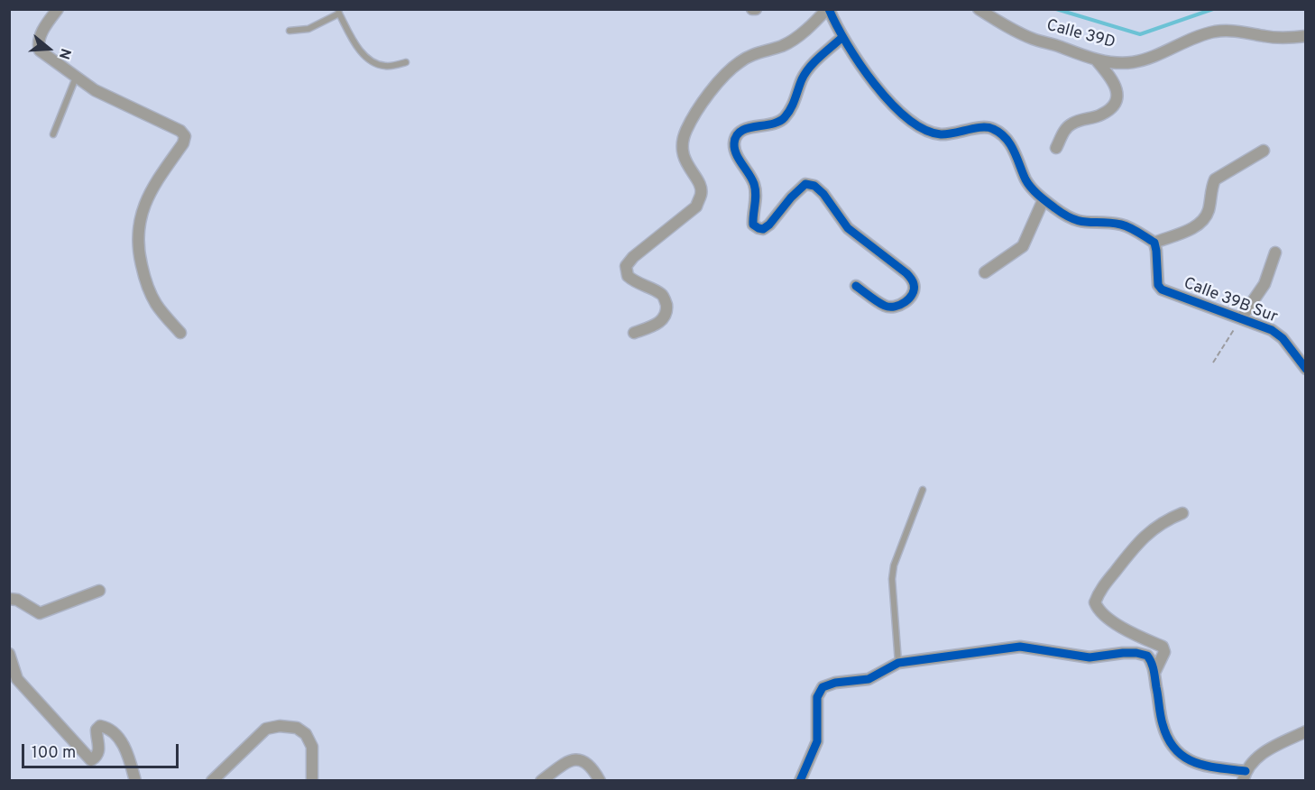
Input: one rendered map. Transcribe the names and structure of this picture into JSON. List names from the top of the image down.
{
  "streets": {
    "street": ["Calle 39D", "Calle 39B Sur"]
  },
  "scale_bar": "100 m",
  "north": "right"
}
